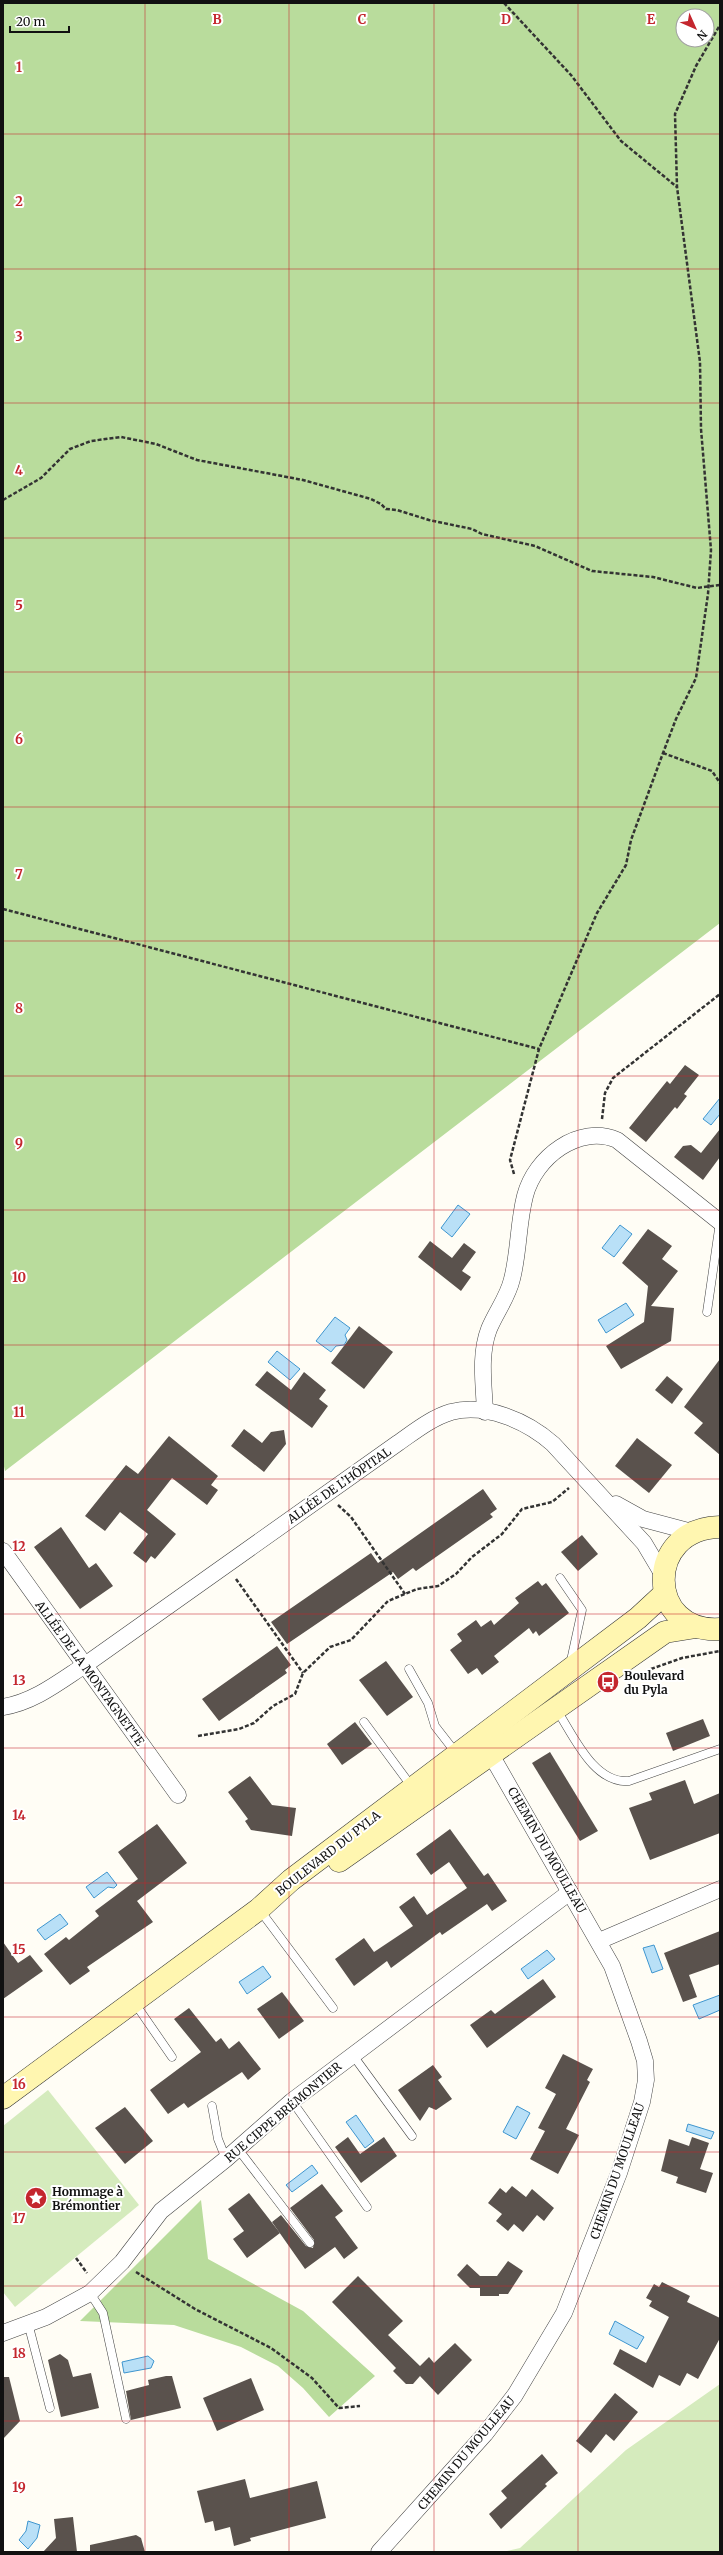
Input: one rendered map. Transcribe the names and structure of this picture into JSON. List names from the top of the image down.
{
  "streets": {
    "main road": ["BOULEVARD DU PYLA"],
    "street": [
      "ALLÉE DE L’HÔPITAL",
      "ALLÉE DE LA MONTAGNETTE",
      "CHEMIN DU MOULLEAU",
      "RUE CIPPE BRÉMONTIER"
    ]
  },
  "crossings": [
    ["ALLÉE DE L’HÔPITAL", "ALLÉE DE LA MONTAGNETTE"],
    ["ALLÉE DE L’HÔPITAL", "BOULEVARD DU PYLA"],
    ["CHEMIN DU MOULLEAU", "BOULEVARD DU PYLA"],
    ["CHEMIN DU MOULLEAU", "RUE CIPPE BRÉMONTIER"]
  ],
  "places": {
    "bus stop": ["Boulevard du Pyla"],
    "place": ["Hommage à Brémontier"]
  },
  "scale_bar": "20 m",
  "north": "bottom right",
  "grid": {
    "columns": [
      "B",
      "C",
      "D",
      "E"
    ],
    "rows": [
      "1",
      "2",
      "3",
      "4",
      "5",
      "6",
      "7",
      "8",
      "9",
      "10",
      "11",
      "12",
      "13",
      "14",
      "15",
      "16",
      "17",
      "18",
      "19"
    ]
  }
}
